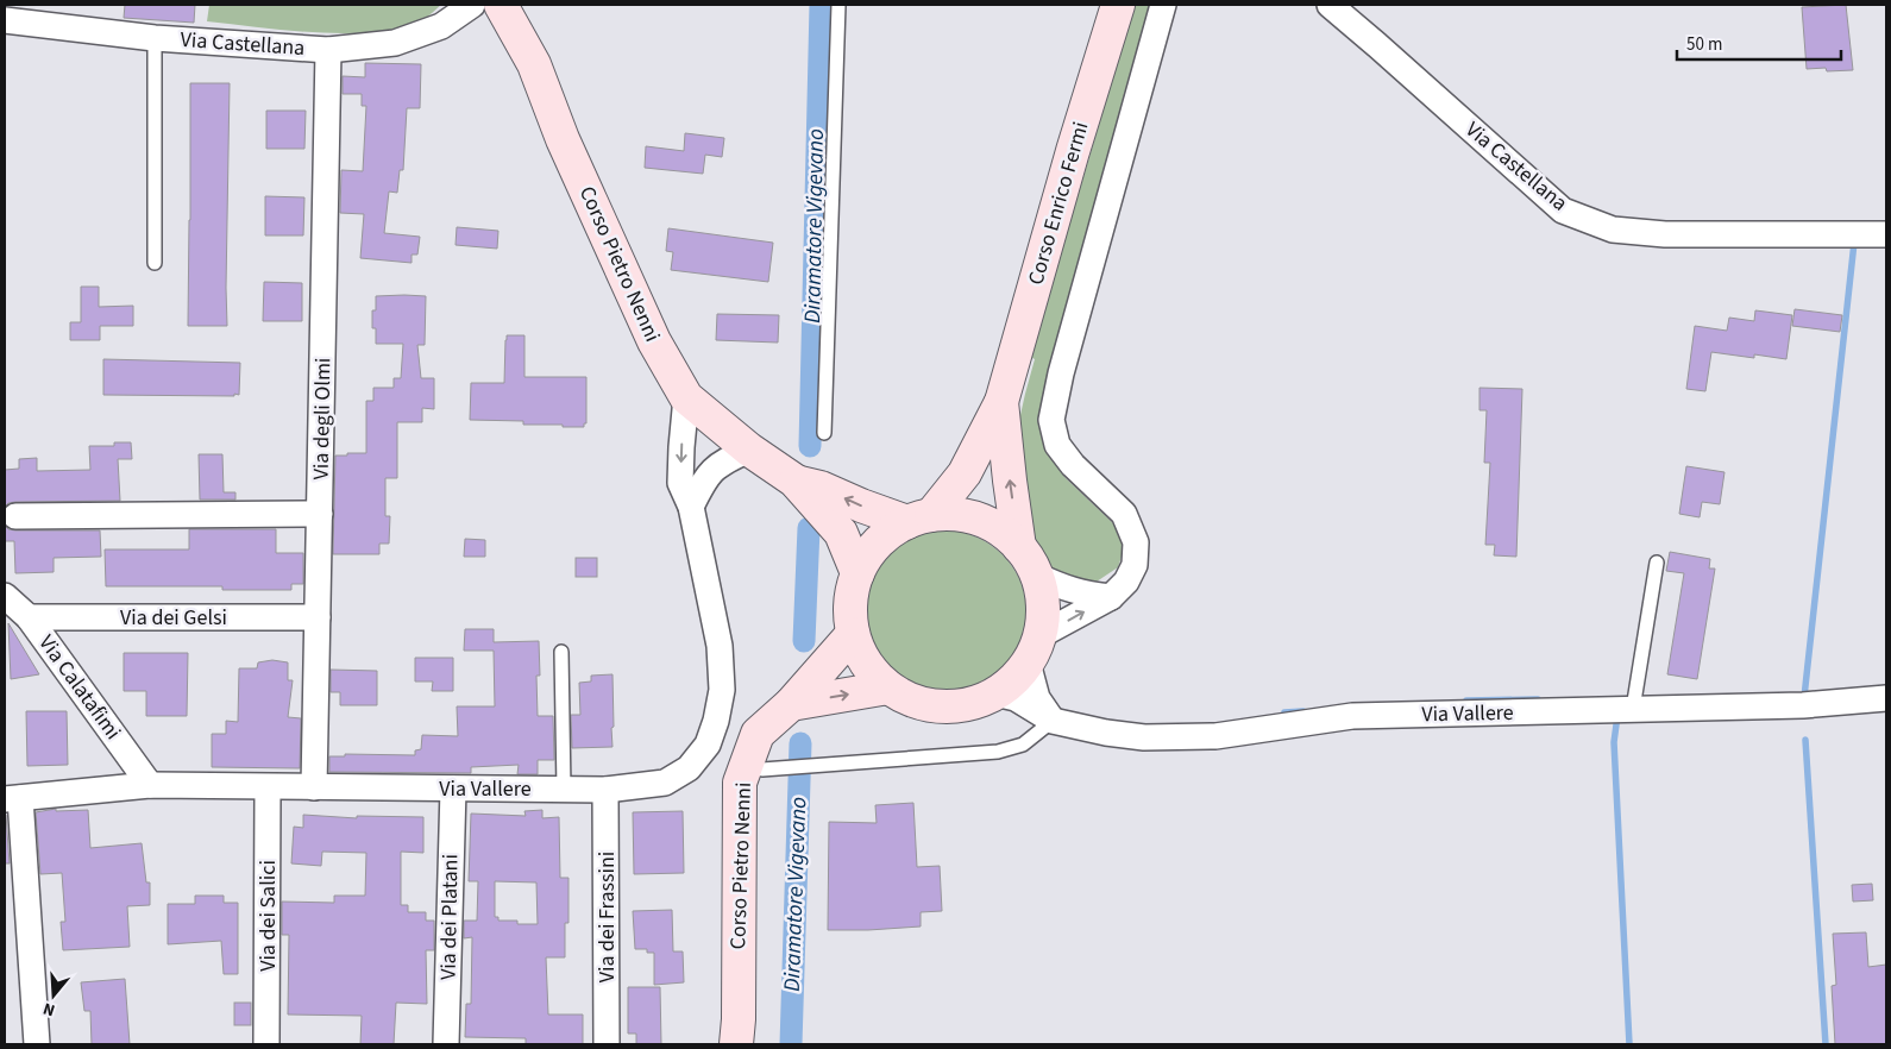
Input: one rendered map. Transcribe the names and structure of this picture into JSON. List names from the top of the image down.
{
  "streets": {
    "main road": ["Corso Enrico Fermi", "Corso Pietro Nenni"],
    "street": [
      "Via Castellana",
      "Via degli Olmi",
      "Via dei Gelsi",
      "Via Calatafimi",
      "Via Vallere",
      "Via dei Salici",
      "Via dei Platani",
      "Via dei Frassini"
    ]
  },
  "crossings": [
    ["Via Castellana", "Via degli Olmi"],
    ["Corso Enrico Fermi", "Corso Pietro Nenni"],
    ["Corso Enrico Fermi", "Via Vallere"],
    ["Corso Pietro Nenni", "Via Vallere"],
    ["Via degli Olmi", "Via dei Gelsi"],
    ["Via degli Olmi", "Via Vallere"],
    ["Via dei Gelsi", "Via Calatafimi"],
    ["Via Calatafimi", "Via Vallere"],
    ["Via Vallere", "Via dei Salici"],
    ["Via Vallere", "Via dei Platani"],
    ["Via Vallere", "Via dei Frassini"]
  ],
  "water": ["Diramatore Vigevano"],
  "scale_bar": "50 m",
  "north": "bottom"
}
